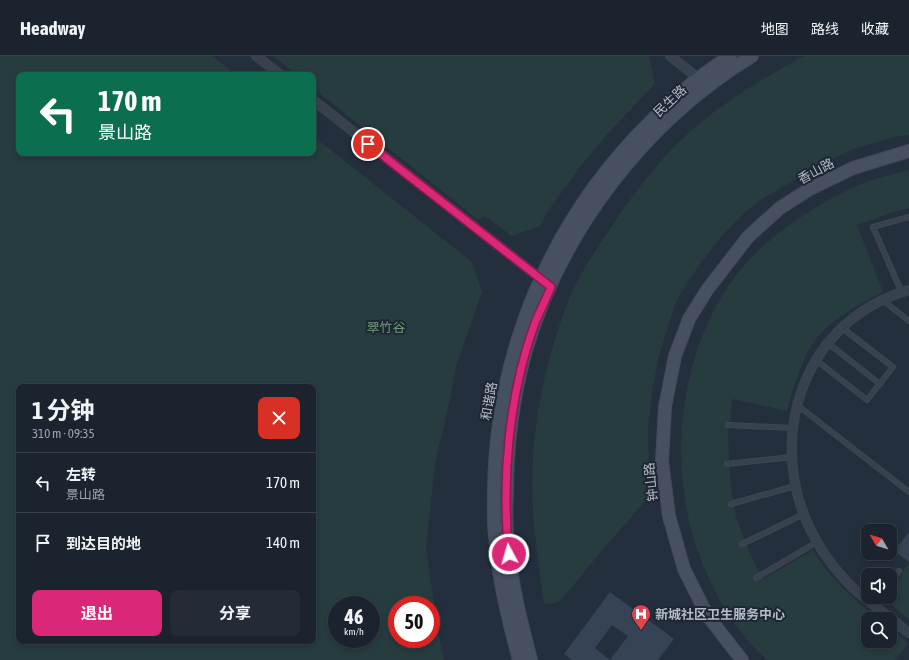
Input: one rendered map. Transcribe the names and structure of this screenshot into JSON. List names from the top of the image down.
{
  "streets": {
    "main road": [
      "民生路",
      "香山路",
      "和谐路",
      "钟山路"
    ]
  },
  "crossings": [
    ["民生路", "和谐路"],
    ["香山路", "钟山路"]
  ],
  "parks": ["翠竹谷"],
  "places": {
    "hospital": ["新城社区卫生服务中心"]
  },
  "north": "top left",
  "page": {
    "header": "Headway",
    "nav": ["地图", "路线", "收藏"],
    "turn": ["170 m", "景山路"],
    "heading": ["1 分钟", "310 m · 09:35"],
    "list": [
      {
        "name": "左转",
        "note": "景山路",
        "value": "170 m"
      },
      {
        "name": "到达目的地",
        "value": "140 m"
      }
    ],
    "buttons": ["退出", "分享"],
    "speed": "46 km/h",
    "limit": "50"
  }
}
